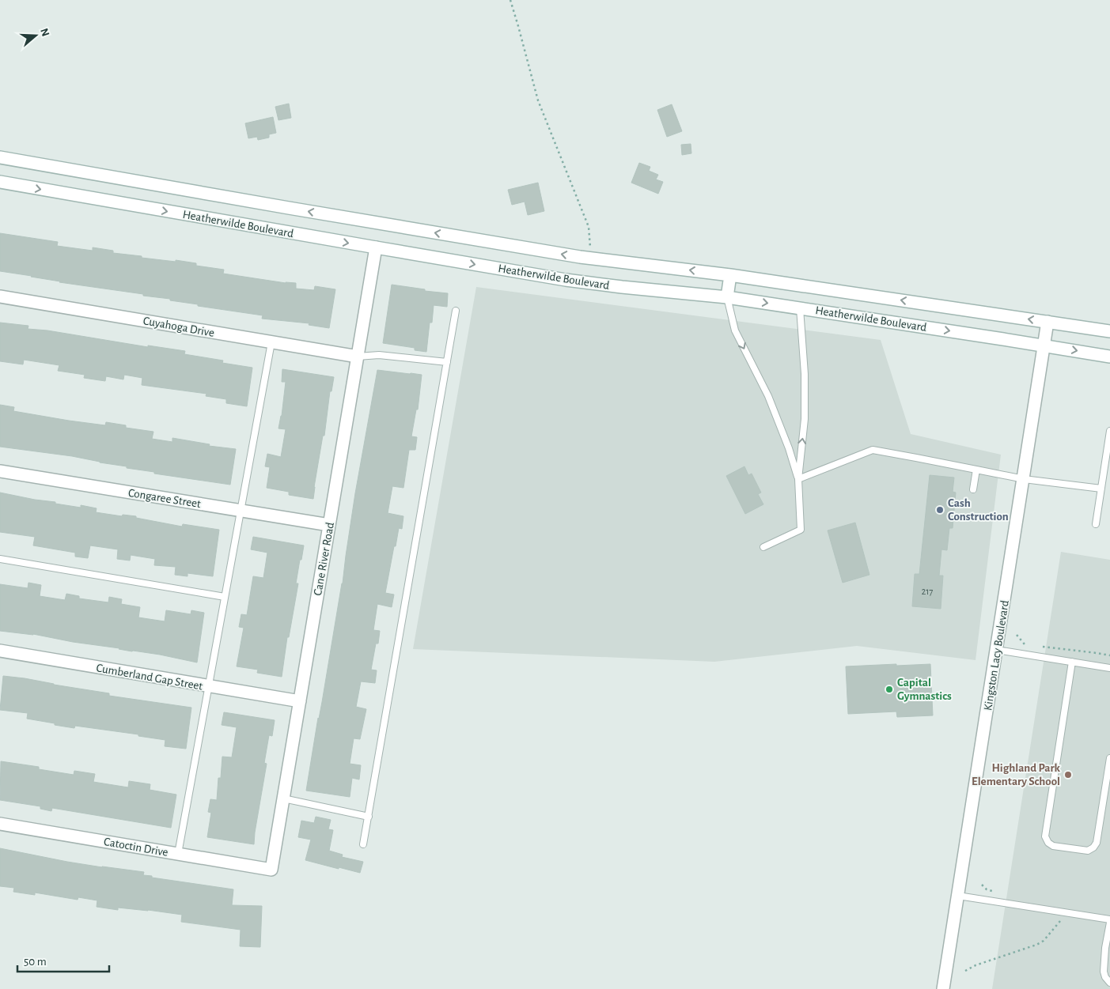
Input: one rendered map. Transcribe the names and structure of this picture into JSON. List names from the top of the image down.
{
  "streets": {
    "street": [
      "Heatherwilde Boulevard",
      "Cuyahoga Drive",
      "Congaree Street",
      "Cane River Road",
      "Kingston Lacy Boulevard",
      "Cumberland Gap Street",
      "Catoctin Drive"
    ]
  },
  "crossings": [
    ["Heatherwilde Boulevard", "Cane River Road"],
    ["Heatherwilde Boulevard", "Kingston Lacy Boulevard"],
    ["Cuyahoga Drive", "Cane River Road"],
    ["Congaree Street", "Cane River Road"],
    ["Cane River Road", "Cumberland Gap Street"],
    ["Cane River Road", "Catoctin Drive"]
  ],
  "places": ["Cash Construction", "Capital Gymnastics", "Highland Park Elementary School"],
  "house_numbers": ["217"],
  "scale_bar": "50 m",
  "north": "right"
}
